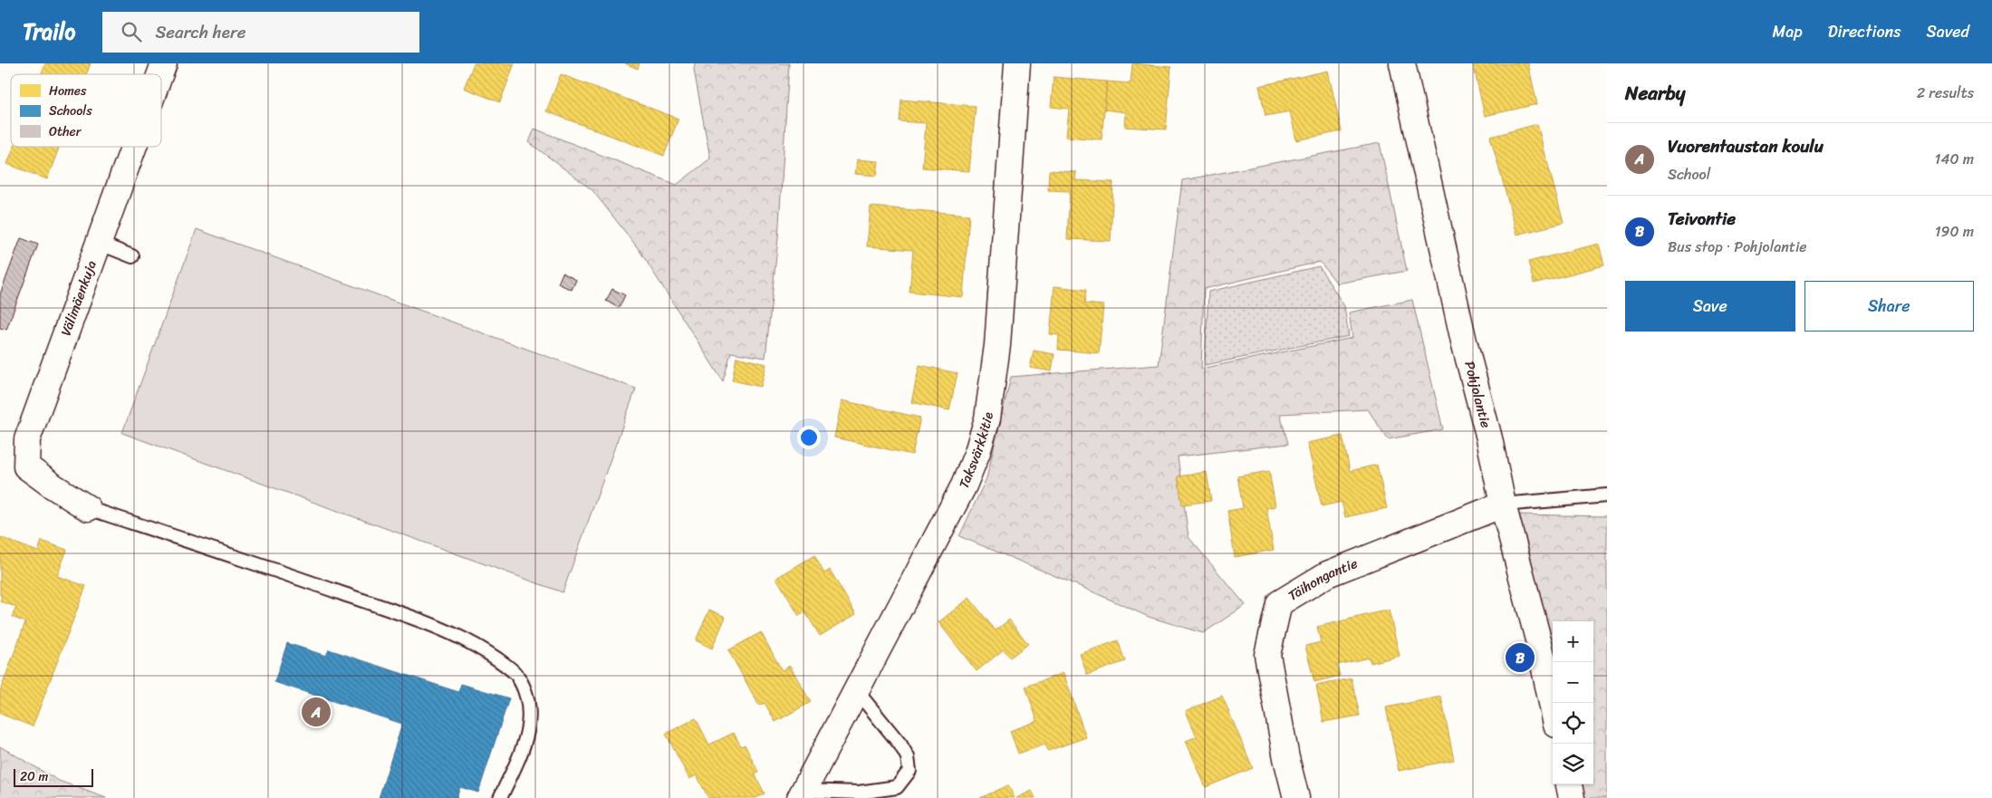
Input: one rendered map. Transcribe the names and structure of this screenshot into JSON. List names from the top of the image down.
{
  "streets": {
    "street": [
      "Välimäenkuja",
      "Pohjolantie",
      "Taksvärkkitie",
      "Täihongantie"
    ]
  },
  "crossings": [
    ["Pohjolantie", "Täihongantie"]
  ],
  "legend": ["Homes", "Schools", "Other"],
  "scale_bar": "20 m",
  "page": {
    "header": "Trailo",
    "search": "Search here",
    "nav": ["Map", "Directions", "Saved"],
    "heading": ["Nearby", "2 results"],
    "list": [
      {
        "mark": "A",
        "name": "Vuorentaustan koulu",
        "note": "School",
        "value": "140 m"
      },
      {
        "mark": "B",
        "name": "Teivontie",
        "note": "Bus stop · Pohjolantie",
        "value": "190 m"
      }
    ],
    "buttons": ["Save", "Share"],
    "map_buttons": ["+", "−"],
    "pins": ["B", "A"],
    "scale": "20 m"
  }
}
